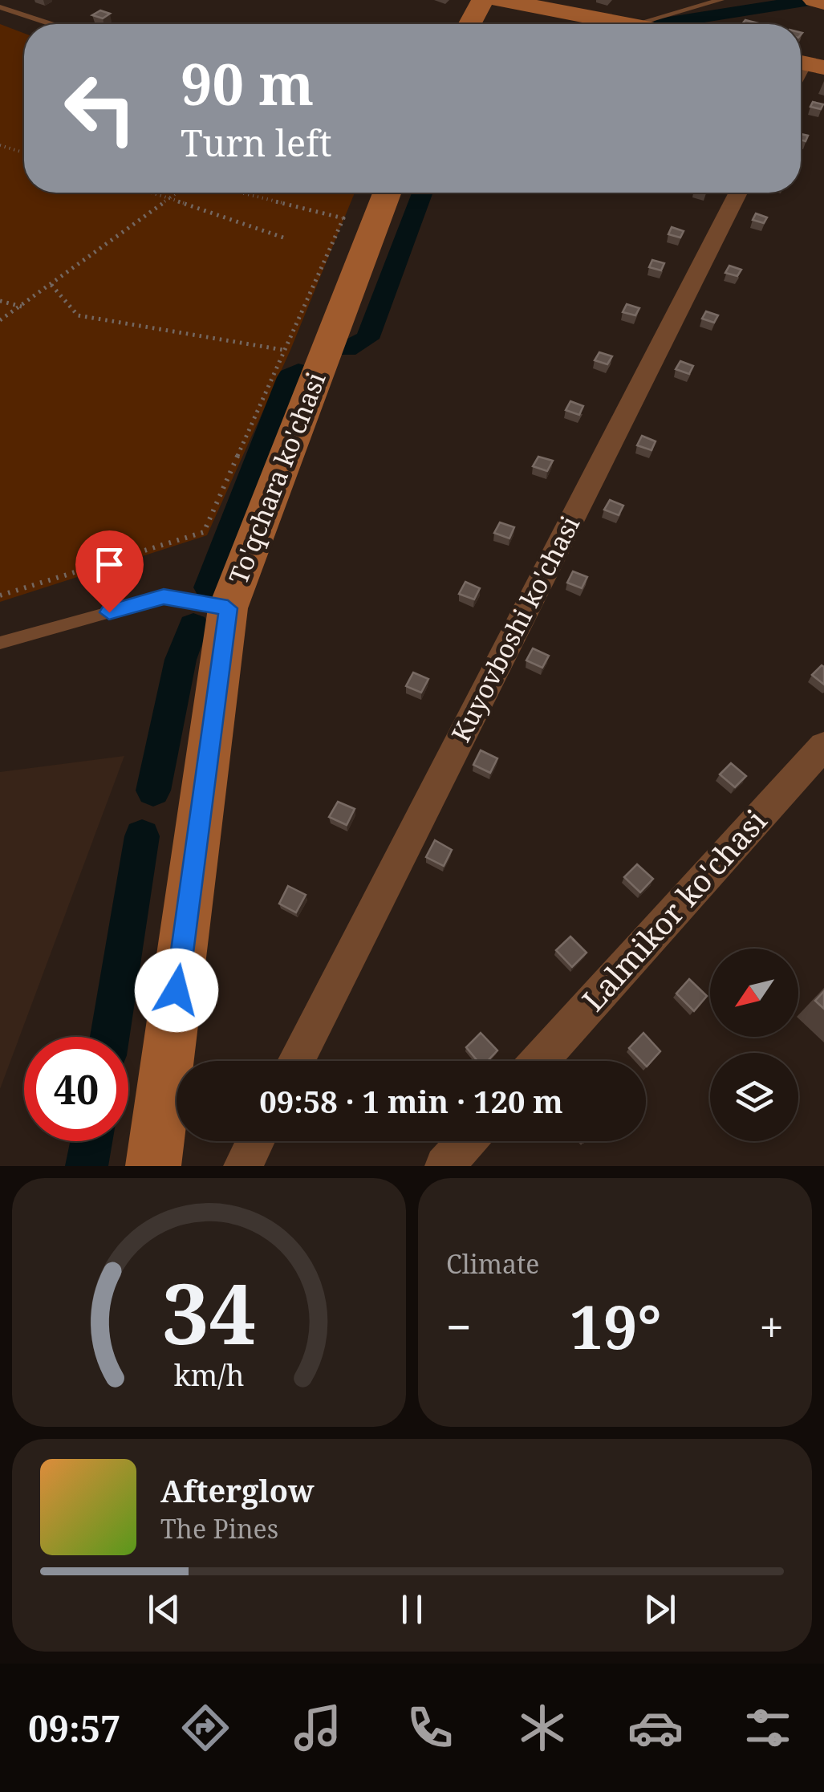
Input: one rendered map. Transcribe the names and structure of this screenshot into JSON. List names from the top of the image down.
{
  "streets": {
    "street": ["To'qchara ko'chasi", "Kuyovboshi ko'chasi", "Lalmikor ko'chasi"]
  },
  "north": "bottom left",
  "page": {
    "turn": ["90 m", "Turn left"],
    "limit": "40",
    "trip": "09:58 · 1 min · 120 m",
    "tile": "Climate",
    "heat": ["−", "19°", "+"],
    "song": ["Afterglow", "The Pines"],
    "tabs": "09:57",
    "gauge": ["34", "km/h"]
  }
}
